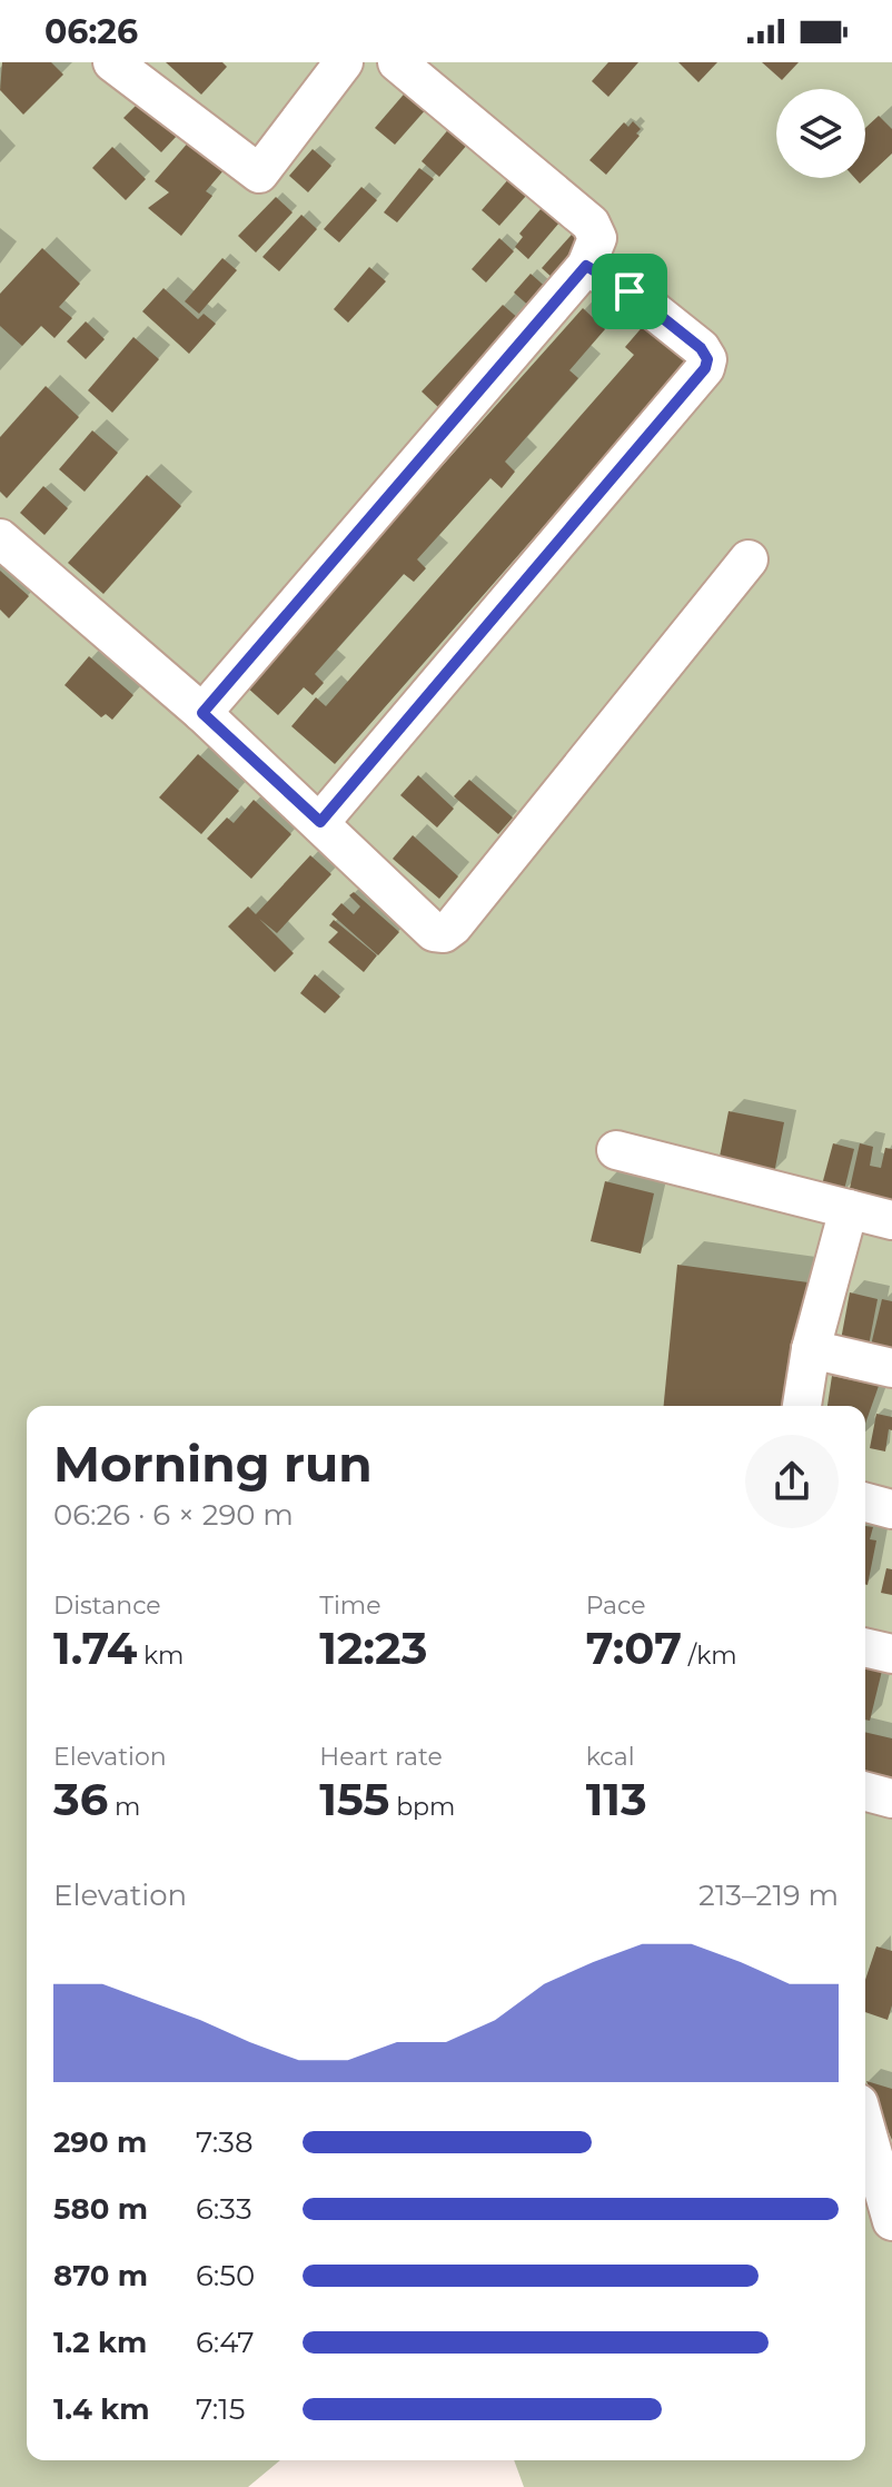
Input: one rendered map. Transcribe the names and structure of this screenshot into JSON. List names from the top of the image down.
{
  "page": {
    "status": "06:26",
    "heading": ["Morning run", "06:26 · 6 × 290 m"],
    "stats": [
      ["Distance", "1.74 km"],
      ["Time", "12:23"],
      ["Pace", "7:07 /km"],
      ["Elevation", "36 m"],
      ["Heart rate", "155 bpm"],
      ["kcal", "113"]
    ],
    "chart": ["Elevation", "213–219 m"],
    "list": [
      {
        "name": "290 m",
        "note": "7:38"
      },
      {
        "name": "580 m",
        "note": "6:33"
      },
      {
        "name": "870 m",
        "note": "6:50"
      },
      {
        "name": "1.2 km",
        "note": "6:47"
      },
      {
        "name": "1.4 km",
        "note": "7:15"
      }
    ]
  }
}
